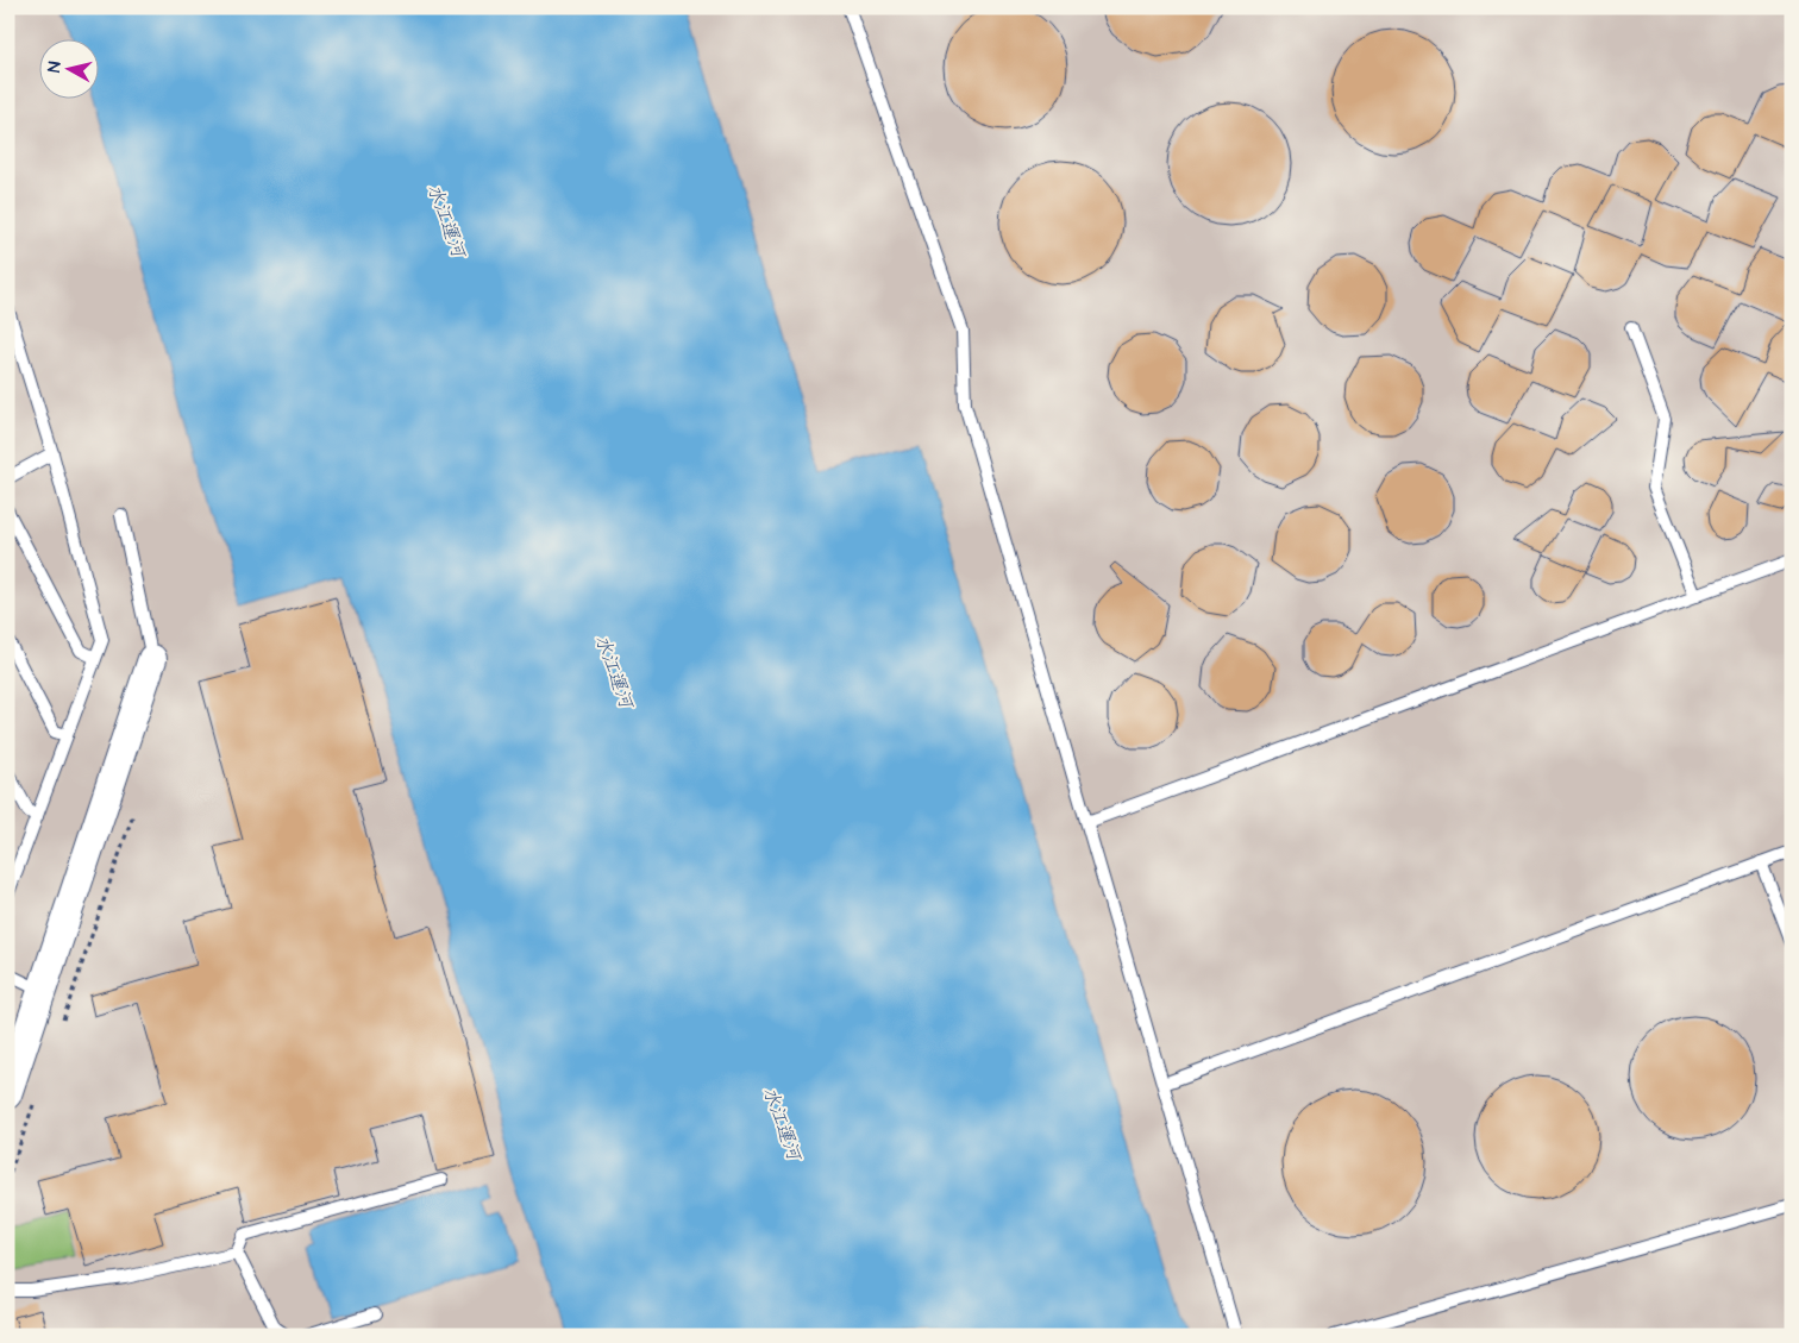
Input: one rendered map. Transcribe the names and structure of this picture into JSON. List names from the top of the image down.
{
  "water": ["水江運河"],
  "north": "left"
}
